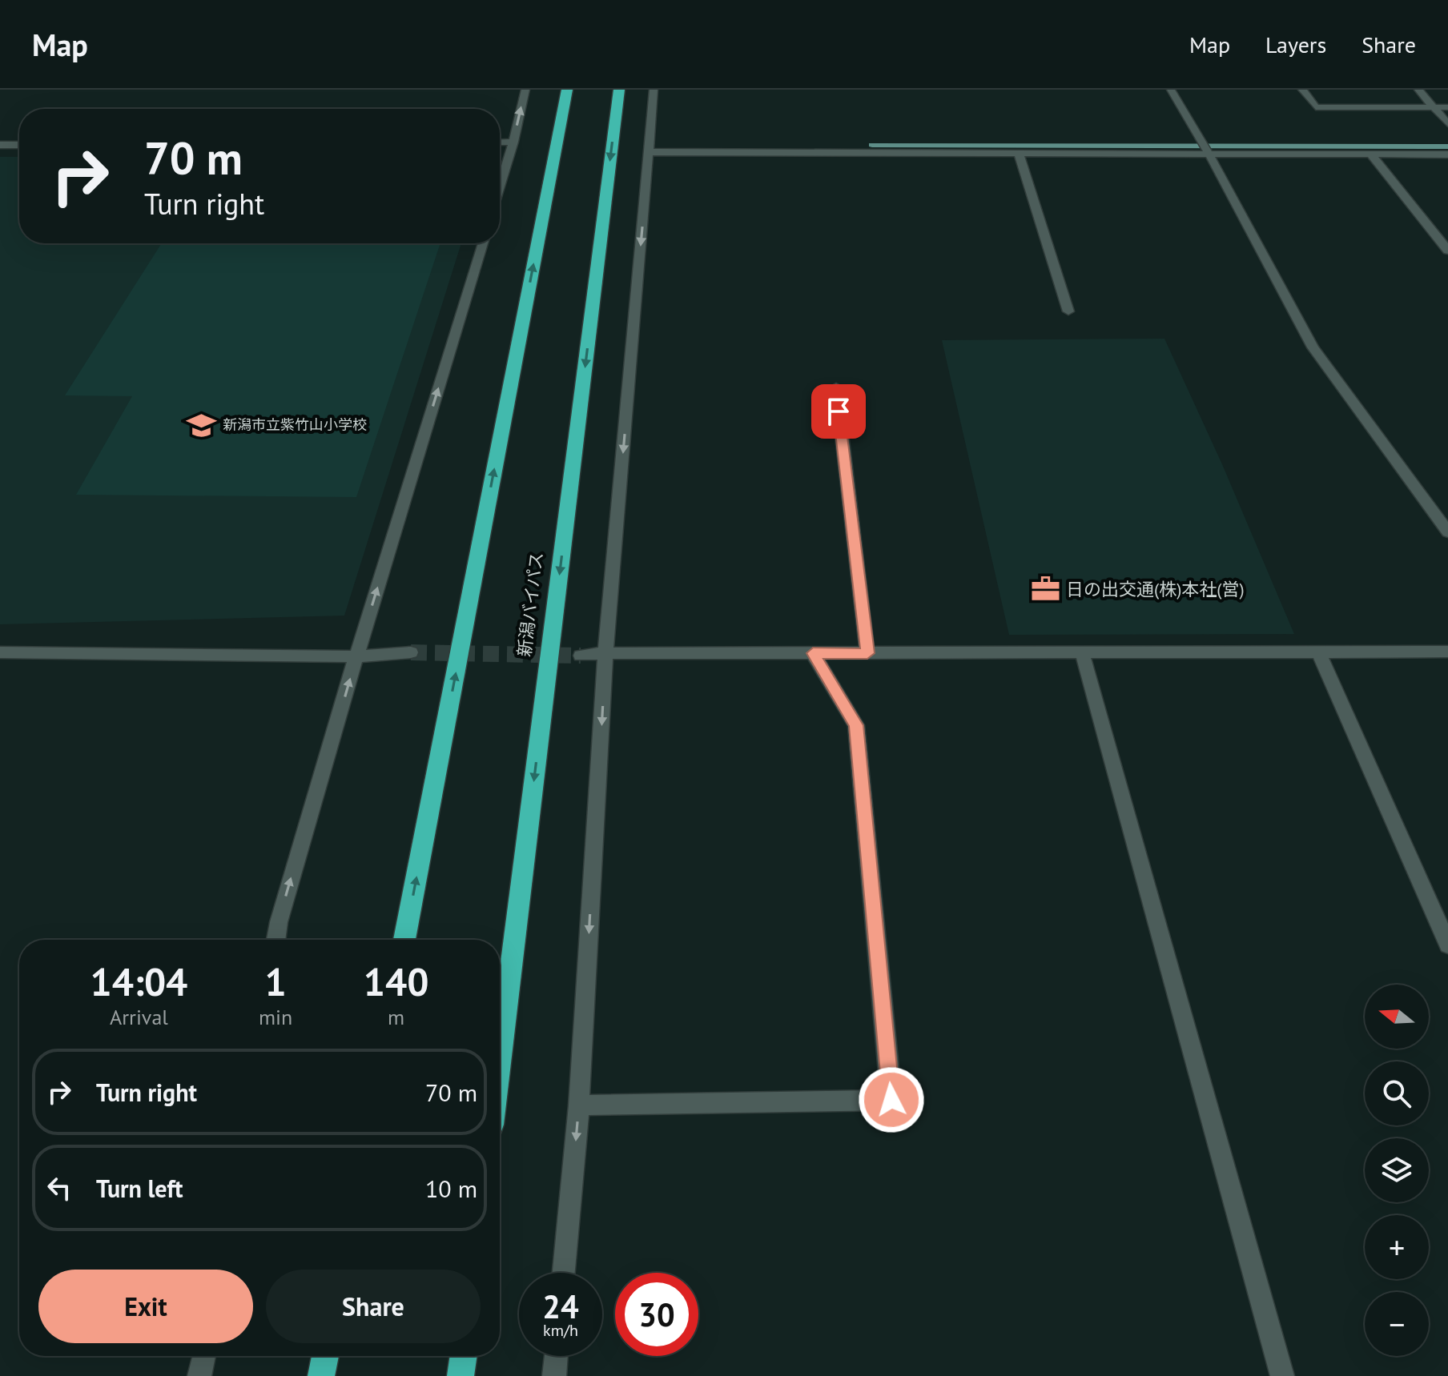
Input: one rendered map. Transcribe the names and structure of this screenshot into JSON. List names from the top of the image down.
{
  "streets": {
    "highway": ["新潟バイパス"]
  },
  "places": {
    "school or university": ["新潟市立紫竹山小学校"],
    "office": ["日の出交通(株)本社(営)"]
  },
  "north": "left",
  "page": {
    "header": "Map",
    "nav": ["Map", "Layers", "Share"],
    "turn": ["70 m", "Turn right"],
    "eta": [
      "14:04",
      "Arrival",
      "1",
      "min",
      "140",
      "m"
    ],
    "map_buttons": ["+", "−"],
    "list": [
      {
        "name": "Turn right",
        "value": "70 m"
      },
      {
        "name": "Turn left",
        "value": "10 m"
      }
    ],
    "buttons": ["Exit", "Share"],
    "speed": "24 km/h",
    "limit": "30"
  }
}
